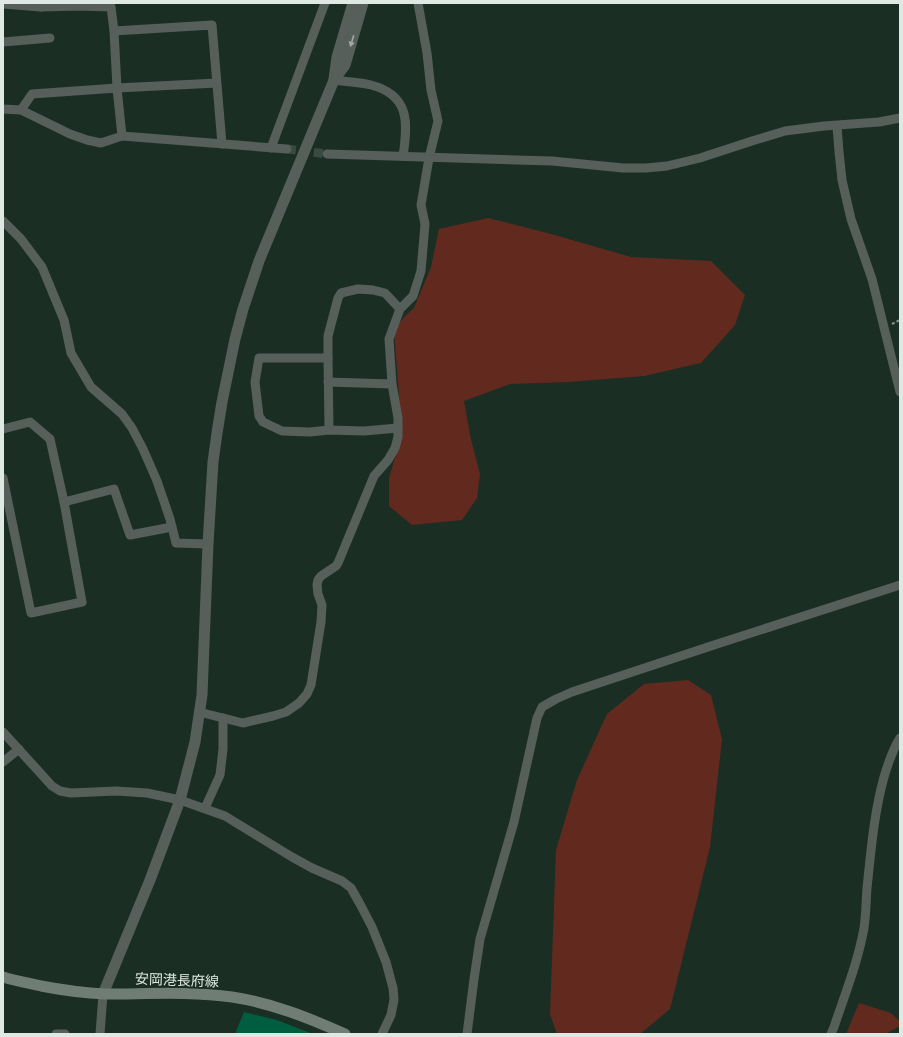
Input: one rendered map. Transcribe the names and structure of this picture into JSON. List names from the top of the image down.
{
  "streets": {
    "main road": ["安岡港長府線"]
  }
}
